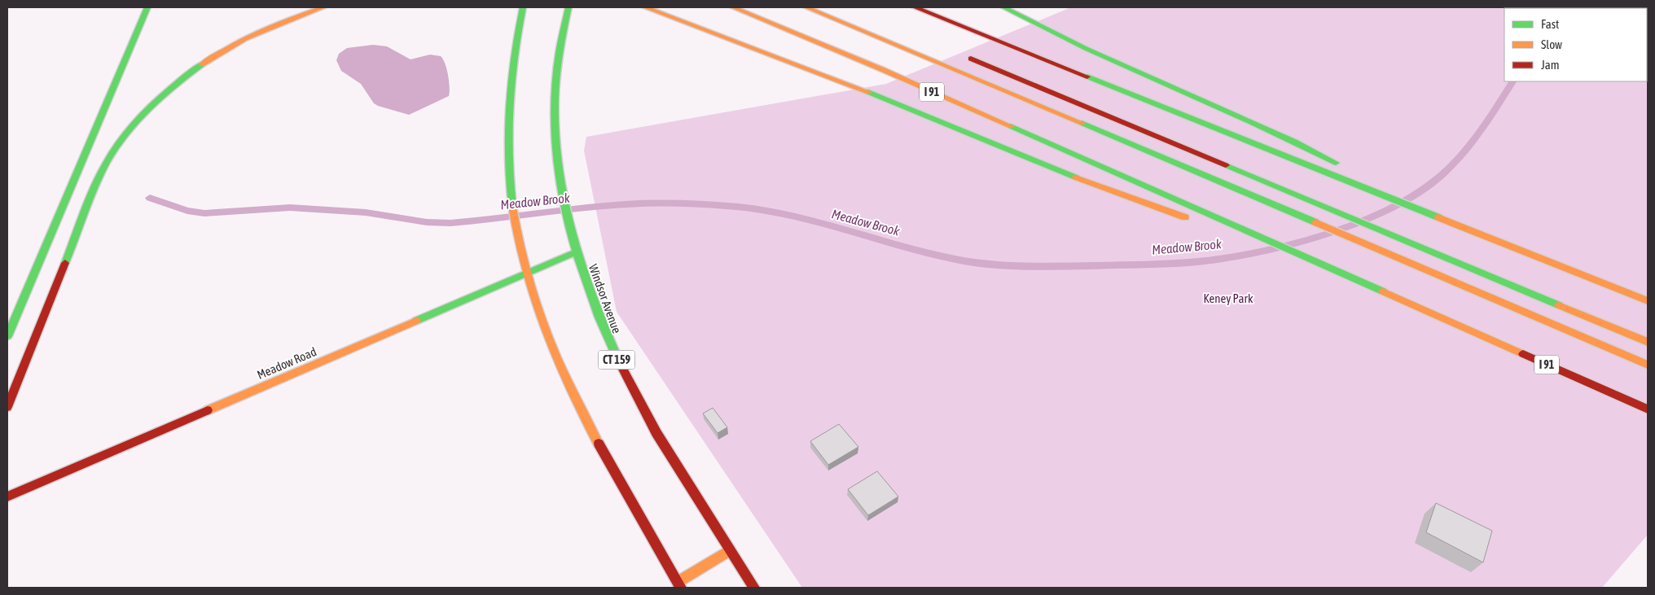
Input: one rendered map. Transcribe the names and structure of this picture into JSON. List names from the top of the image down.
{
  "streets": {
    "main road": [
      "I 91",
      "Windsor Avenue",
      "CT 159",
      "Meadow Road"
    ]
  },
  "crossings": [
    ["Windsor Avenue", "Meadow Road"]
  ],
  "water": ["Meadow Brook"],
  "parks": ["Keney Park"],
  "legend": ["Fast", "Slow", "Jam"]
}
